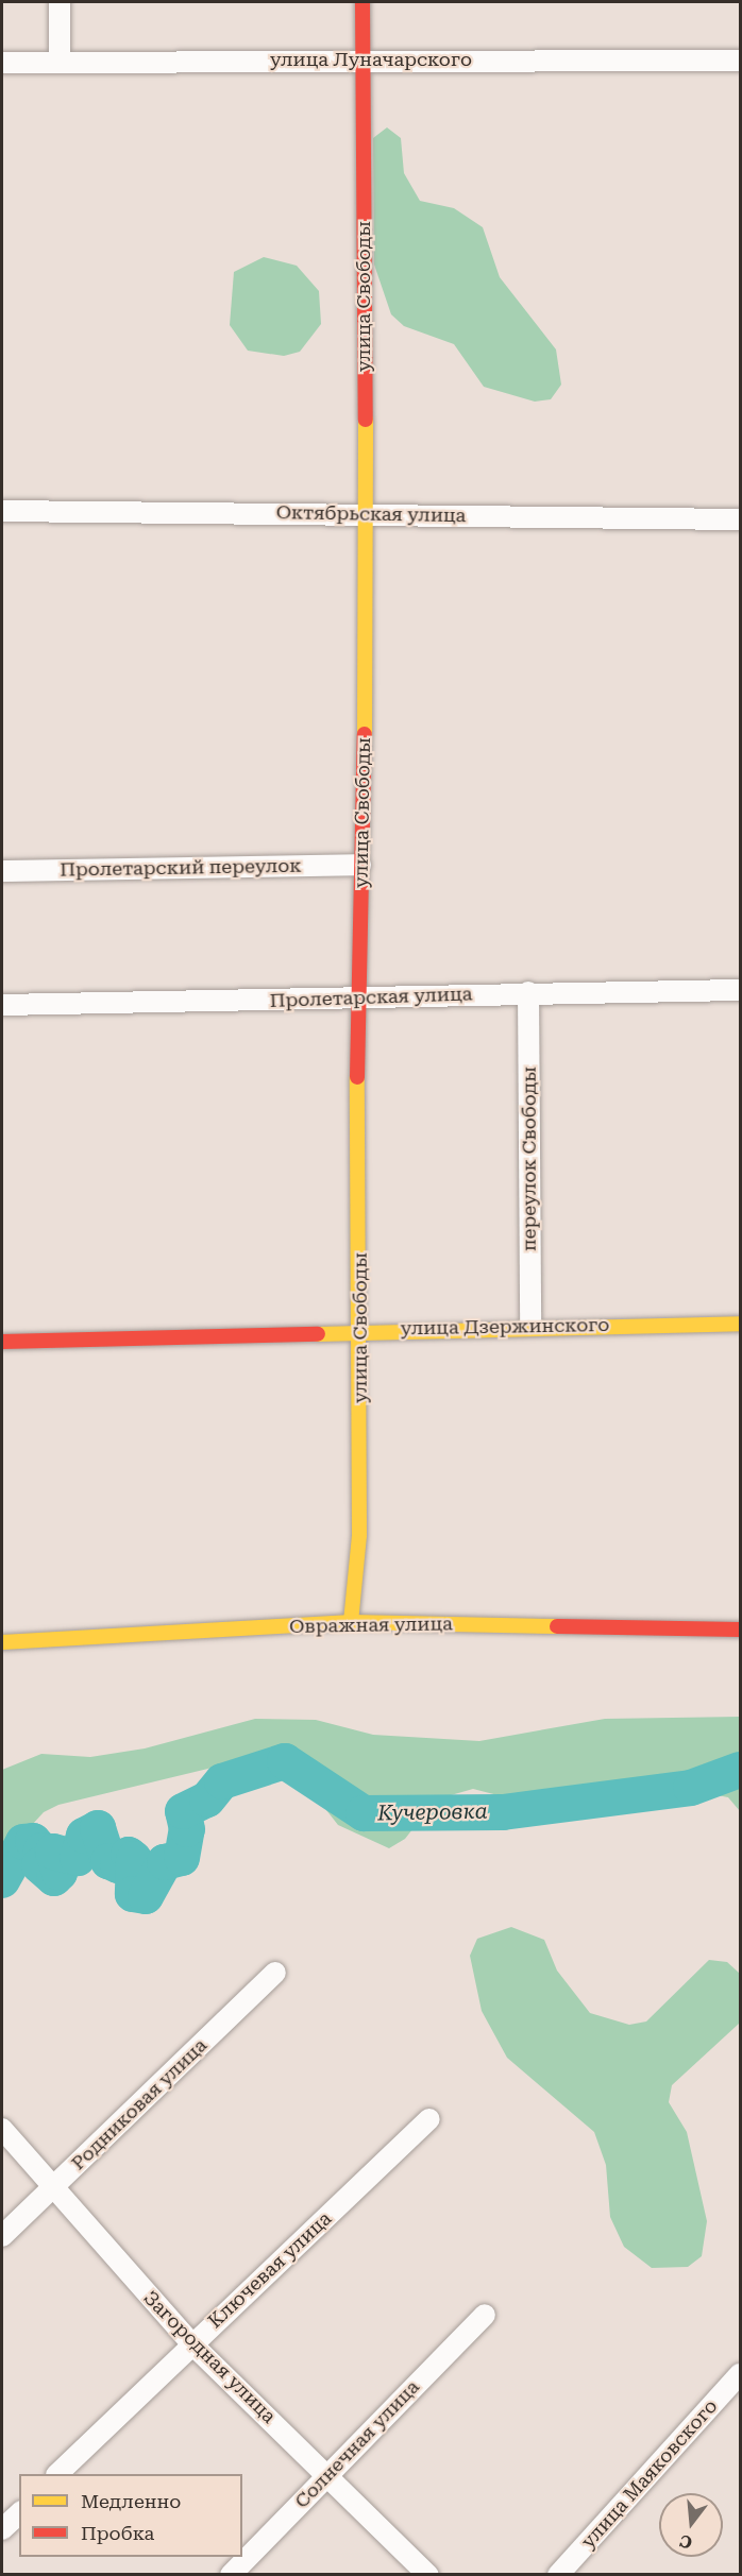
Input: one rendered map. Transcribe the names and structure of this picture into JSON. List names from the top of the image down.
{
  "streets": {
    "street": [
      "улица Луначарского",
      "улица Свободы",
      "Октябрьская улица",
      "Пролетарский переулок",
      "Пролетарская улица",
      "переулок Свободы",
      "улица Дзержинского",
      "Овражная улица",
      "Родниковая улица",
      "Ключевая улица",
      "Загородная улица",
      "Солнечная улица",
      "улица Маяковского"
    ]
  },
  "crossings": [
    ["улица Луначарского", "улица Свободы"],
    ["улица Свободы", "Октябрьская улица"],
    ["улица Свободы", "Пролетарский переулок"],
    ["улица Свободы", "Пролетарская улица"],
    ["улица Свободы", "улица Дзержинского"],
    ["улица Свободы", "Овражная улица"],
    ["Пролетарская улица", "переулок Свободы"],
    ["переулок Свободы", "улица Дзержинского"],
    ["Родниковая улица", "Загородная улица"],
    ["Ключевая улица", "Загородная улица"],
    ["Загородная улица", "Солнечная улица"]
  ],
  "water": ["Кучеровка"],
  "legend": ["Медленно", "Пробка"],
  "north": "bottom"
}
